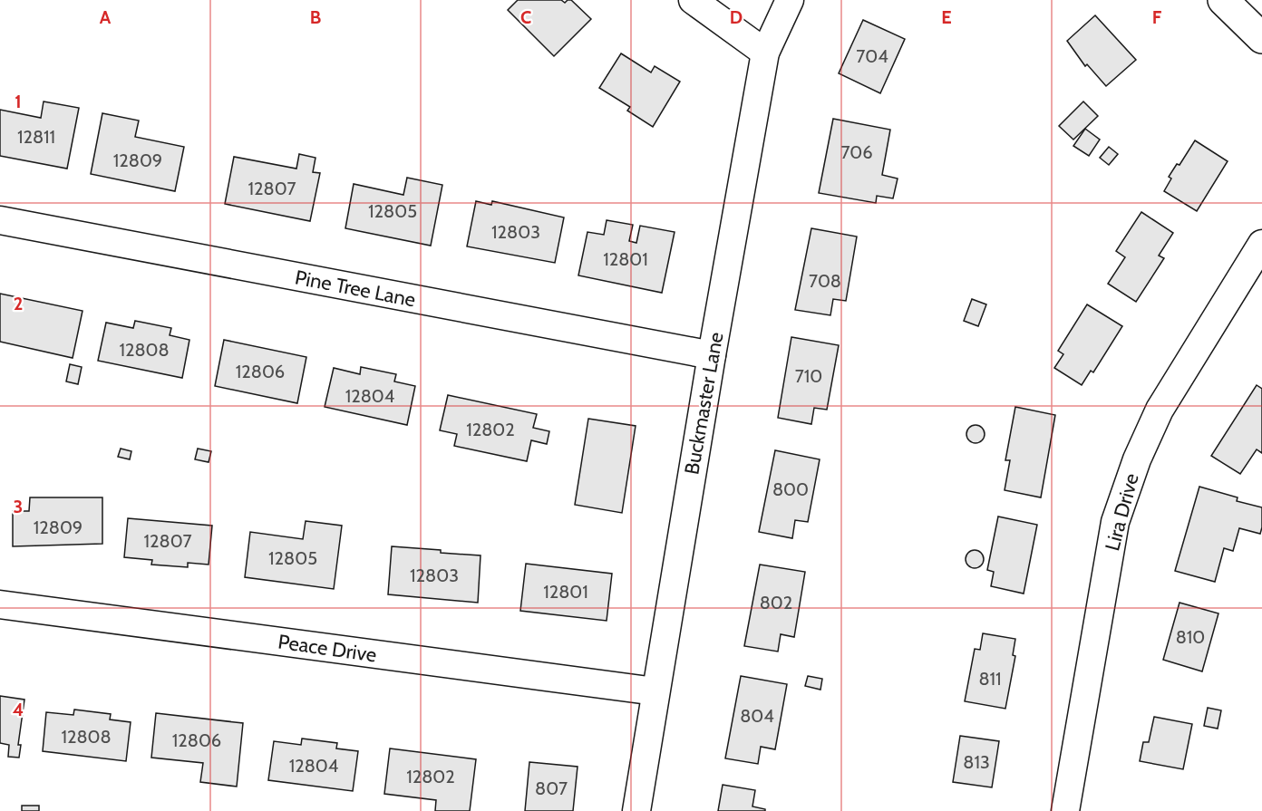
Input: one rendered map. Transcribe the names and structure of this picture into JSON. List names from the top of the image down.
{
  "streets": {
    "street": [
      "Pine Tree Lane",
      "Buckmaster Lane",
      "Lira Drive",
      "Peace Drive"
    ]
  },
  "crossings": [
    ["Pine Tree Lane", "Buckmaster Lane"],
    ["Buckmaster Lane", "Peace Drive"]
  ],
  "house_numbers": [
    "704",
    "12811",
    "706",
    "12809",
    "12807",
    "12805",
    "12803",
    "12801",
    "708",
    "12808",
    "12806",
    "710",
    "12804",
    "12802",
    "800",
    "12809",
    "12807",
    "12805",
    "12803",
    "12801",
    "802",
    "810",
    "811",
    "804",
    "12808",
    "12806",
    "813",
    "12804",
    "12802",
    "807"
  ],
  "grid": {
    "columns": [
      "A",
      "B",
      "C",
      "D",
      "E",
      "F"
    ],
    "rows": [
      "1",
      "2",
      "3",
      "4"
    ]
  }
}
